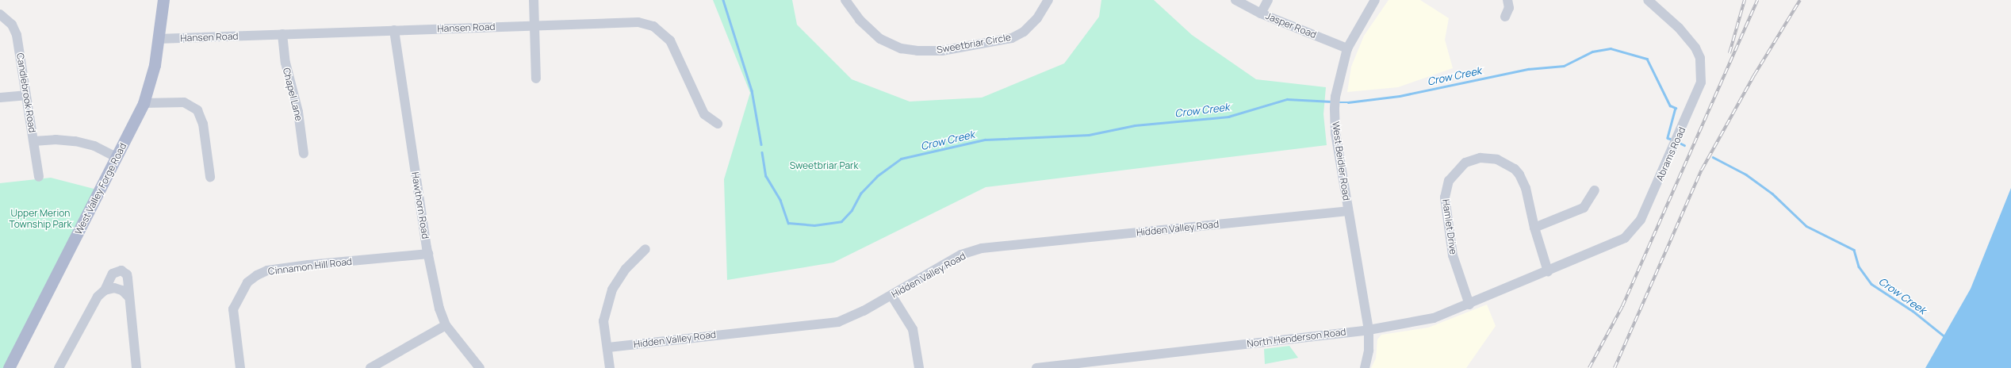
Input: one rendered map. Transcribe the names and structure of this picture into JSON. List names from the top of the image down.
{
  "streets": {
    "main road": ["West Valley Forge Road"],
    "street": [
      "Jasper Road",
      "Hansen Road",
      "Sweetbriar Circle",
      "Candlebrook Road",
      "Chapel Lane",
      "Abrams Road",
      "West Beidler Road",
      "Hawthorn Road",
      "Hamlet Drive",
      "Hidden Valley Road",
      "Cinnamon Hill Road",
      "North Henderson Road"
    ]
  },
  "crossings": [
    ["Jasper Road", "West Beidler Road"],
    ["Hansen Road", "Chapel Lane"],
    ["Hansen Road", "West Valley Forge Road"],
    ["Hansen Road", "Hawthorn Road"],
    ["Abrams Road", "Hamlet Drive"],
    ["Abrams Road", "North Henderson Road"],
    ["West Beidler Road", "Hidden Valley Road"],
    ["West Beidler Road", "North Henderson Road"],
    ["Hawthorn Road", "Cinnamon Hill Road"],
    ["Hamlet Drive", "North Henderson Road"]
  ],
  "water": ["Crow Creek"],
  "parks": ["Sweetbriar Park", "Upper Merion Township Park"]
}
